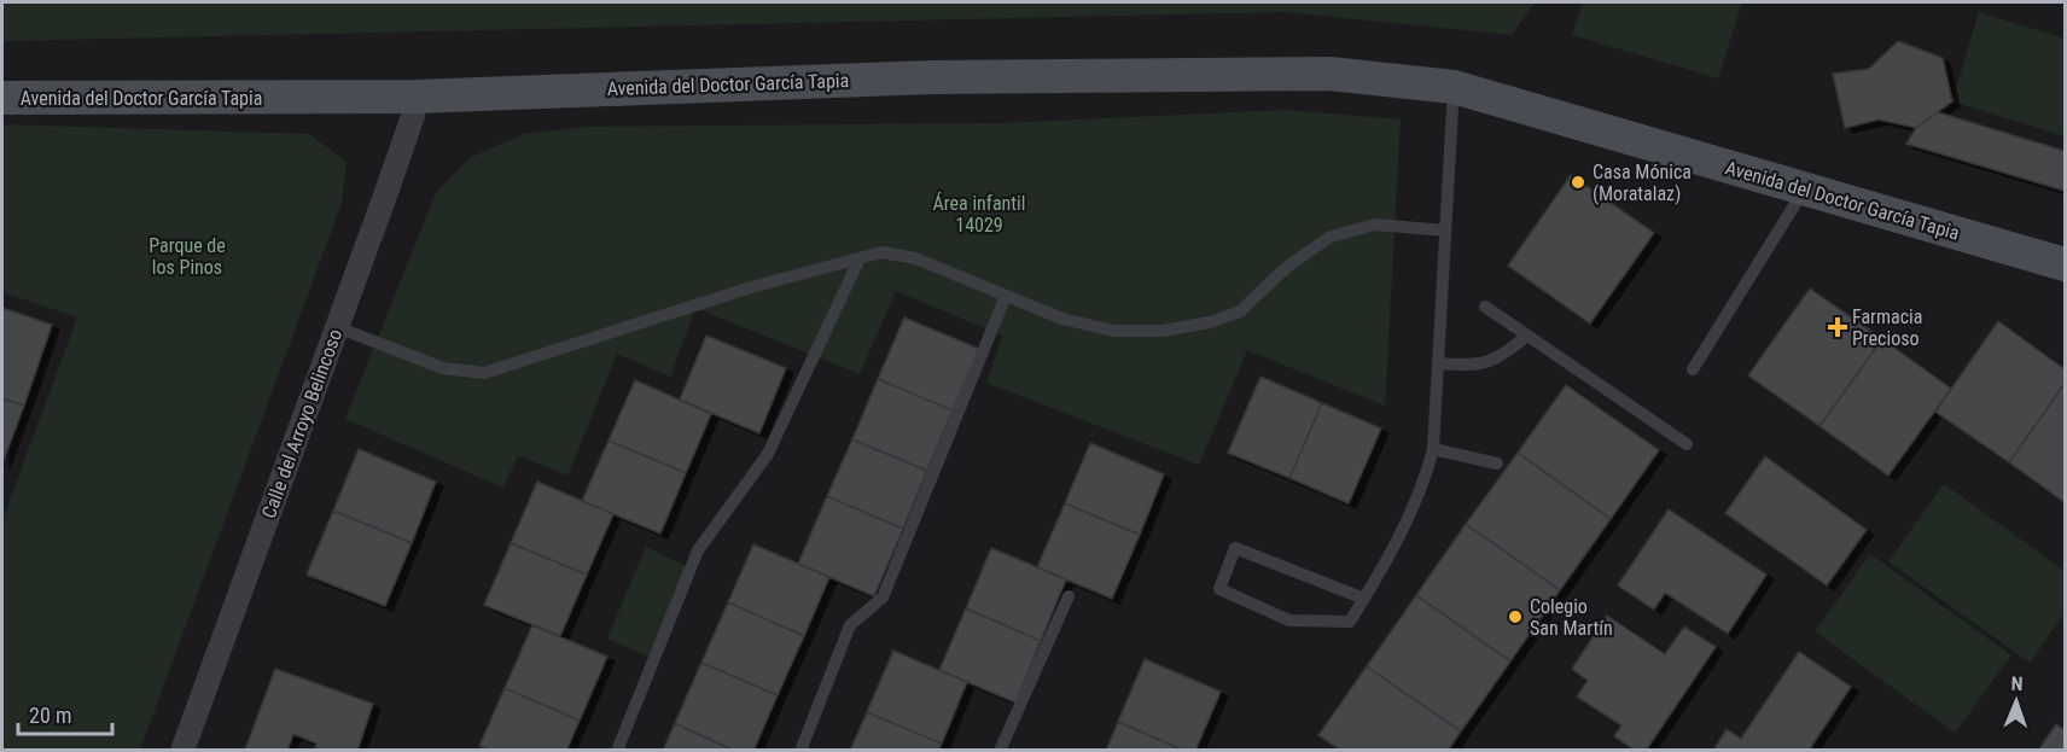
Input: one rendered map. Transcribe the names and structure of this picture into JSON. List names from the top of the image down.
{
  "streets": {
    "street": ["Avenida del Doctor García Tapia", "Calle del Arroyo Belincoso"]
  },
  "crossings": [
    ["Avenida del Doctor García Tapia", "Calle del Arroyo Belincoso"]
  ],
  "parks": ["Área infantil 14029", "Parque de los Pinos"],
  "places": {
    "other": ["Casa Mónica (Moratalaz)", "Colegio San Martín"],
    "health": ["Farmacia Precioso"]
  },
  "scale_bar": "20 m",
  "north": "top"
}
